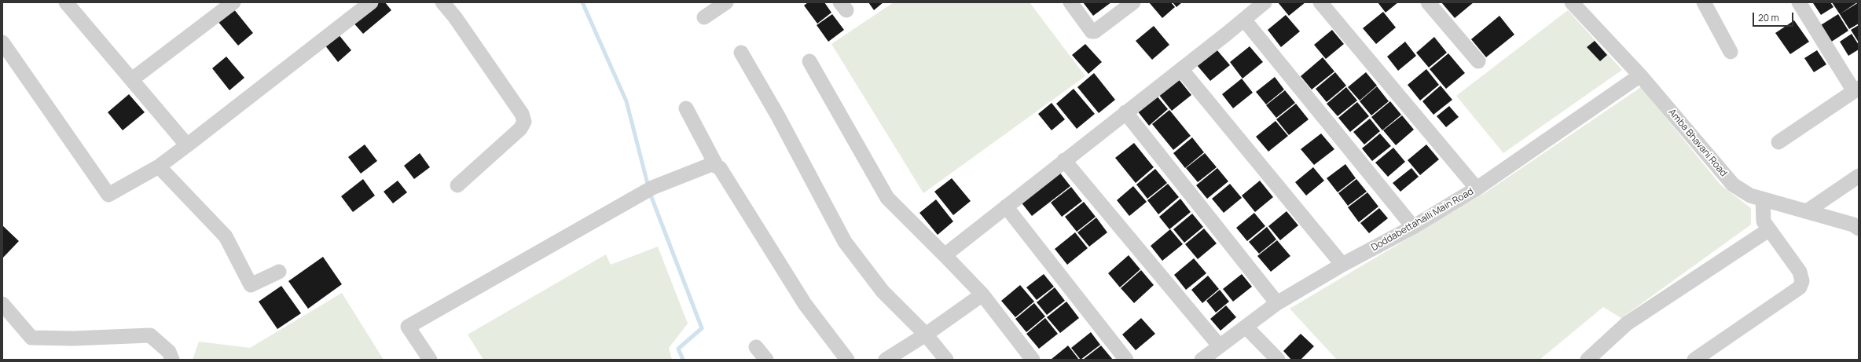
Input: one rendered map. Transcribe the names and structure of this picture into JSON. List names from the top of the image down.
{
  "streets": {
    "street": ["Amba Bhavani Road", "Doddabettahalli Main Road"]
  },
  "crossings": [
    ["Amba Bhavani Road", "Doddabettahalli Main Road"]
  ],
  "scale_bar": "20 m"
}
